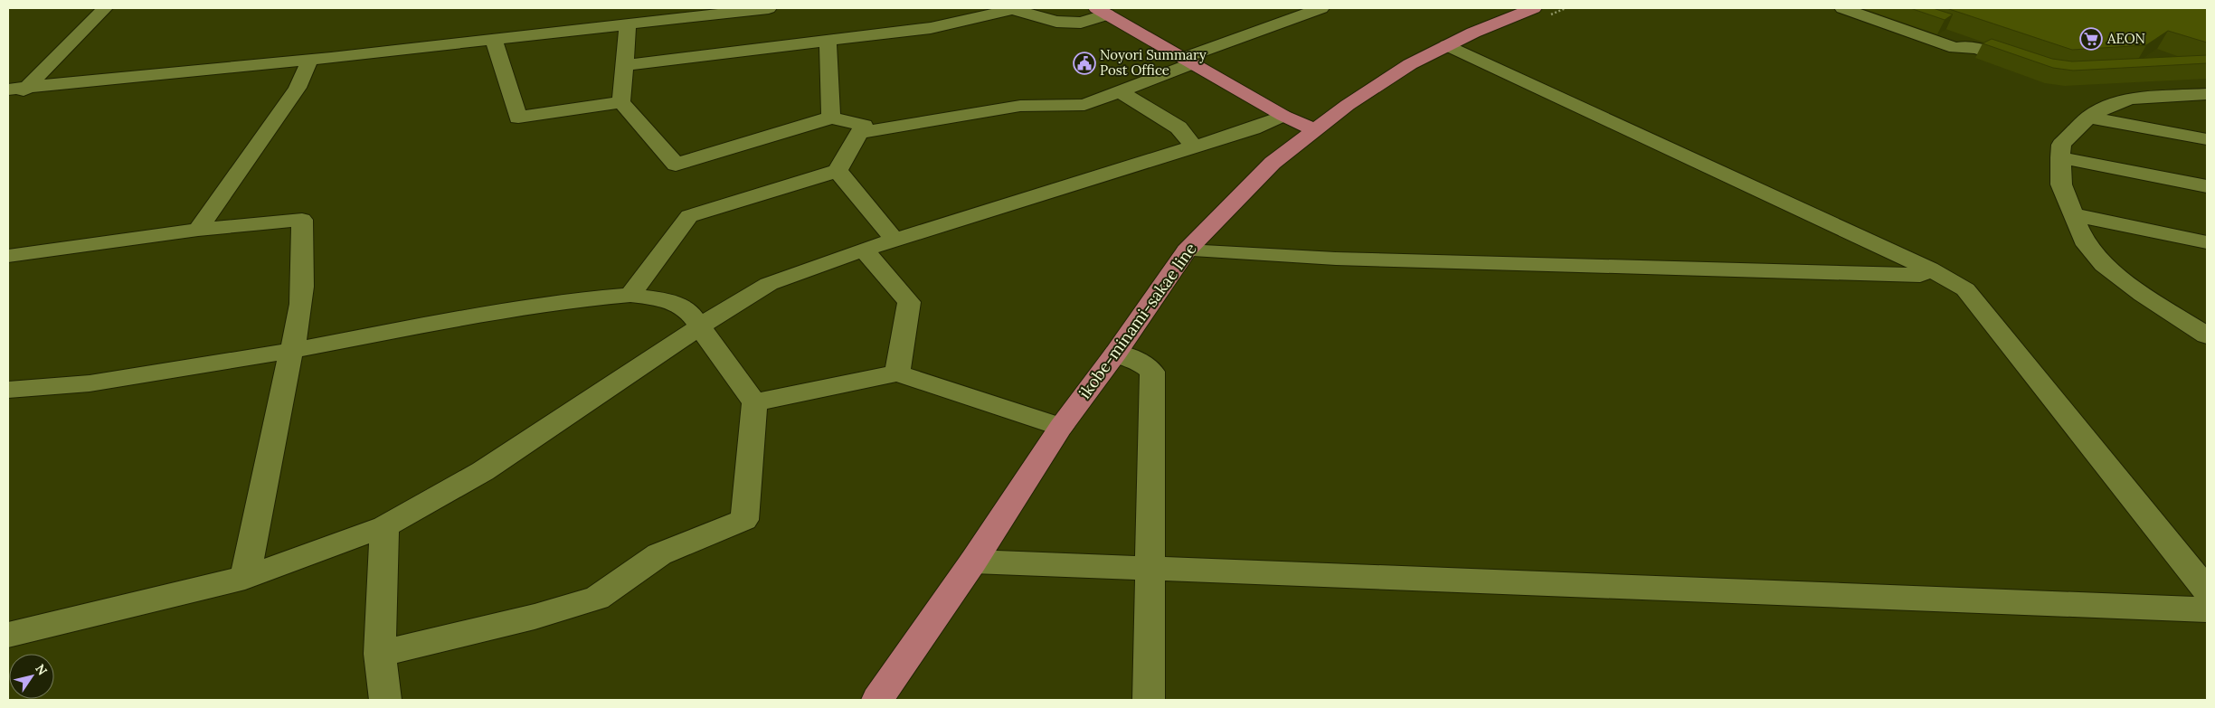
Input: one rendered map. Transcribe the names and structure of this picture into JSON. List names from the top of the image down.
{
  "streets": {
    "main road": ["ikobe-minami-sakae line"]
  },
  "places": {
    "supermarket": ["AEON"],
    "public building": ["Noyori Summary Post Office"]
  },
  "north": "top right"
}
